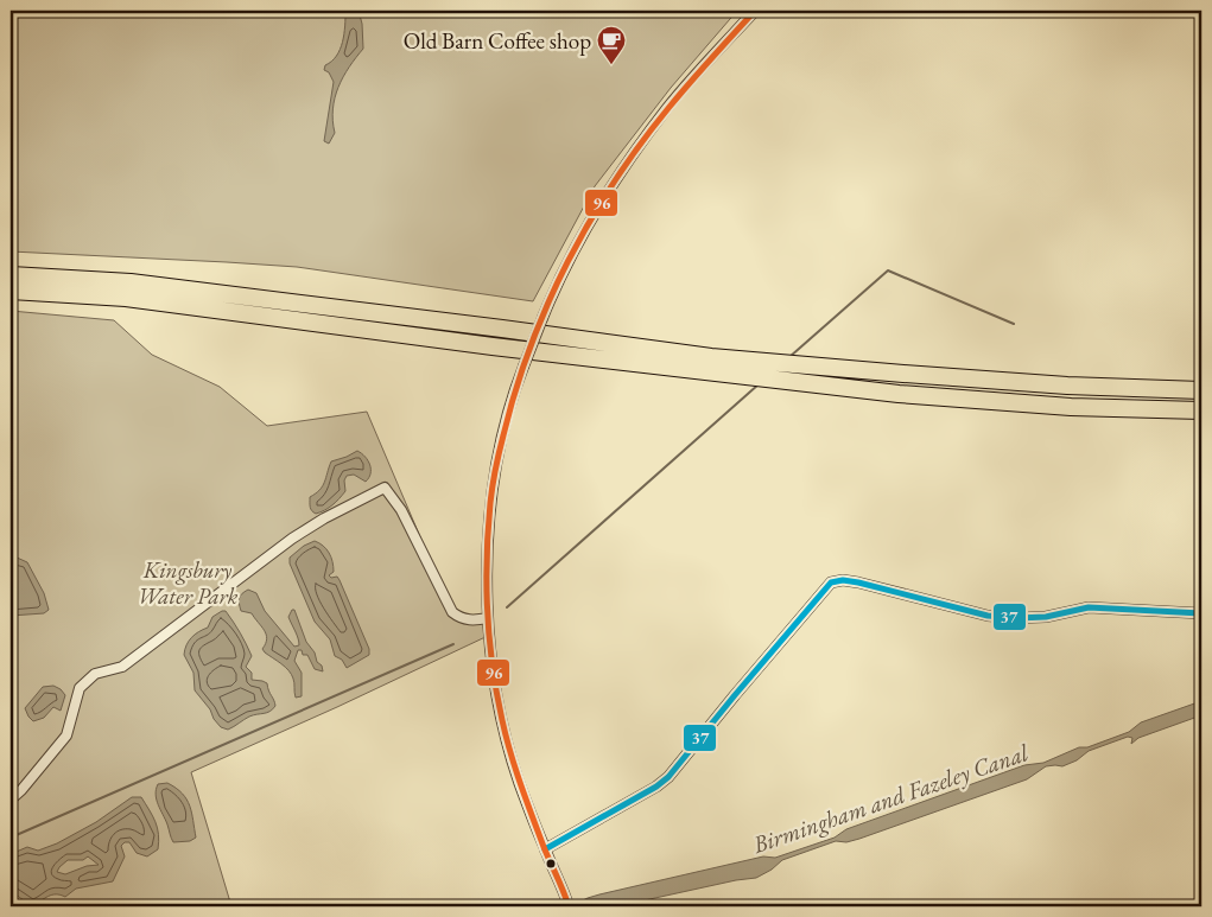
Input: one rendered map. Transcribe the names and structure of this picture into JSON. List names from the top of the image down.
{
  "water": ["Birmingham and Fazeley Canal"],
  "parks": ["Kingsbury Water Park"],
  "places": {
    "cafe": ["Old Barn Coffee shop"]
  },
  "lines": ["transit line 96", "transit line 37"]
}
